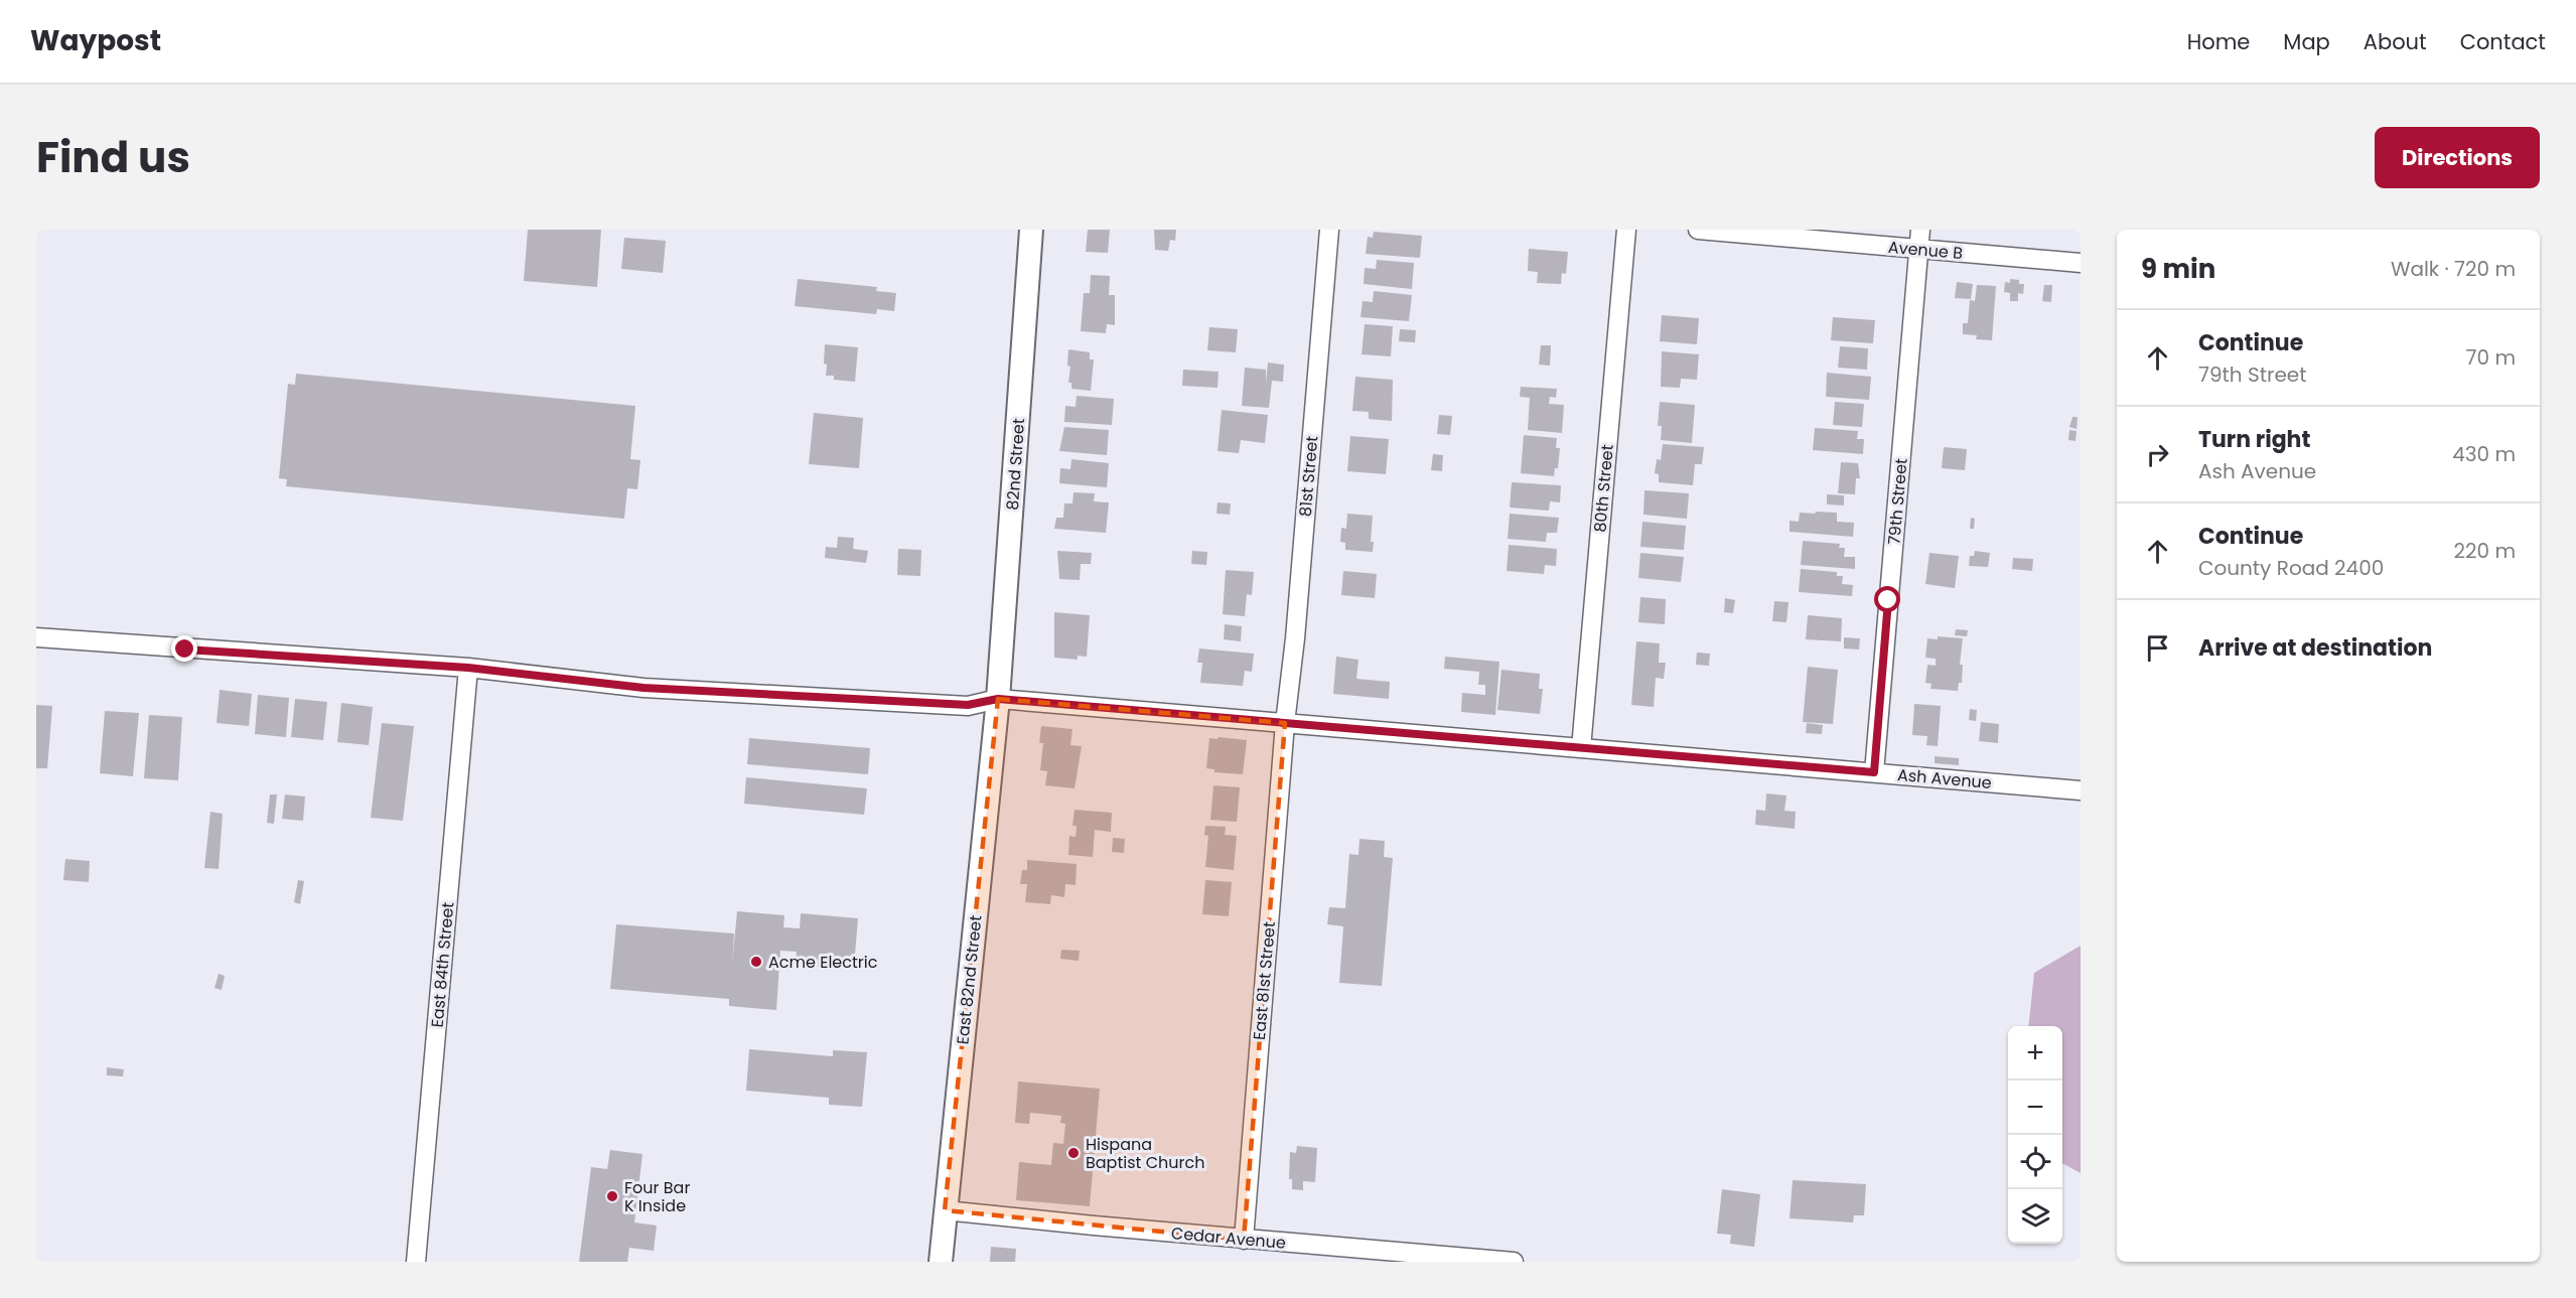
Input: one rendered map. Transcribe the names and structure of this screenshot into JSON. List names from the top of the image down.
{
  "streets": {
    "street": [
      "Avenue B",
      "82nd Street",
      "81st Street",
      "80th Street",
      "79th Street",
      "Ash Avenue",
      "East 84th Street",
      "East 82nd Street",
      "East 81st Street",
      "Cedar Avenue"
    ]
  },
  "crossings": [
    ["Avenue B", "79th Street"],
    ["82nd Street", "Ash Avenue"],
    ["82nd Street", "East 82nd Street"],
    ["81st Street", "Ash Avenue"],
    ["81st Street", "East 81st Street"],
    ["80th Street", "Ash Avenue"],
    ["79th Street", "Ash Avenue"],
    ["Ash Avenue", "East 84th Street"],
    ["Ash Avenue", "East 82nd Street"],
    ["Ash Avenue", "East 81st Street"],
    ["East 82nd Street", "Cedar Avenue"],
    ["East 81st Street", "Cedar Avenue"]
  ],
  "places": ["Acme Electric", "Hispana Baptist Church", "Four Bar K Inside"],
  "page": {
    "header": "Waypost",
    "nav": [
      "Home",
      "Map",
      "About",
      "Contact"
    ],
    "title": "Find us",
    "buttons": "Directions",
    "heading": ["9 min", "Walk · 720 m"],
    "list": [
      ["Continue", "79th Street", "70 m"],
      ["Turn right", "Ash Avenue", "430 m"],
      ["Continue", "County Road 2400", "220 m"],
      "Arrive at destination"
    ],
    "map_buttons": ["+", "−"]
  }
}
